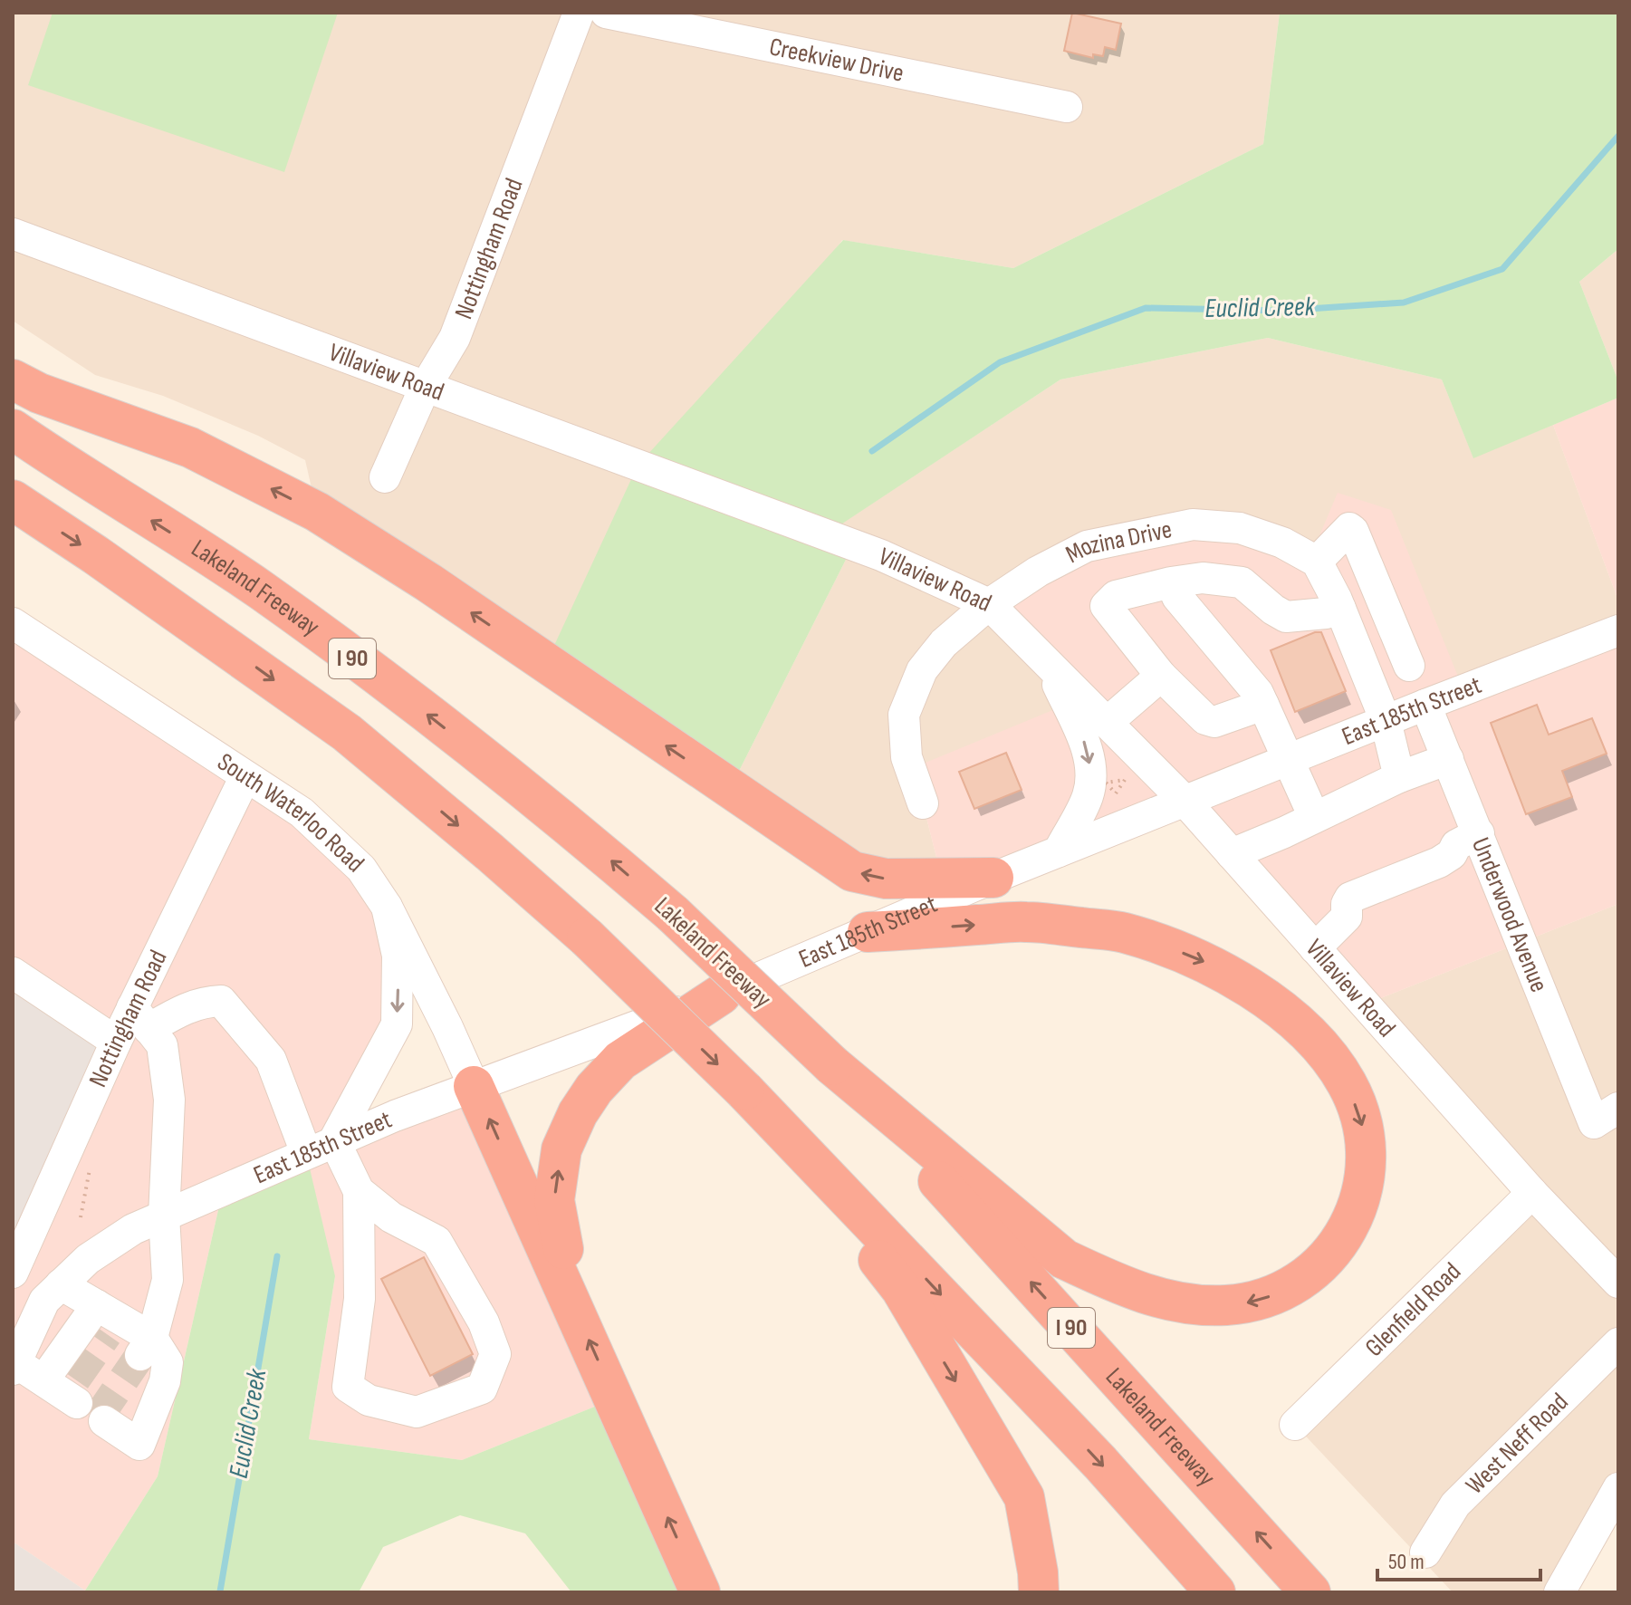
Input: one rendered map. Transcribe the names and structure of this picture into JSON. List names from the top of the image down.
{
  "streets": {
    "highway": ["Lakeland Freeway", "I 90"],
    "street": [
      "Creekview Drive",
      "Nottingham Road",
      "Villaview Road",
      "Mozina Drive",
      "East 185th Street",
      "South Waterloo Road",
      "Underwood Avenue",
      "Glenfield Road",
      "West Neff Road"
    ]
  },
  "crossings": [
    ["Nottingham Road", "Villaview Road"],
    ["Nottingham Road", "South Waterloo Road"],
    ["Villaview Road", "Mozina Drive"],
    ["Villaview Road", "East 185th Street"],
    ["Villaview Road", "Glenfield Road"],
    ["East 185th Street", "South Waterloo Road"],
    ["East 185th Street", "Underwood Avenue"]
  ],
  "water": ["Euclid Creek"],
  "scale_bar": "50 m"
}
